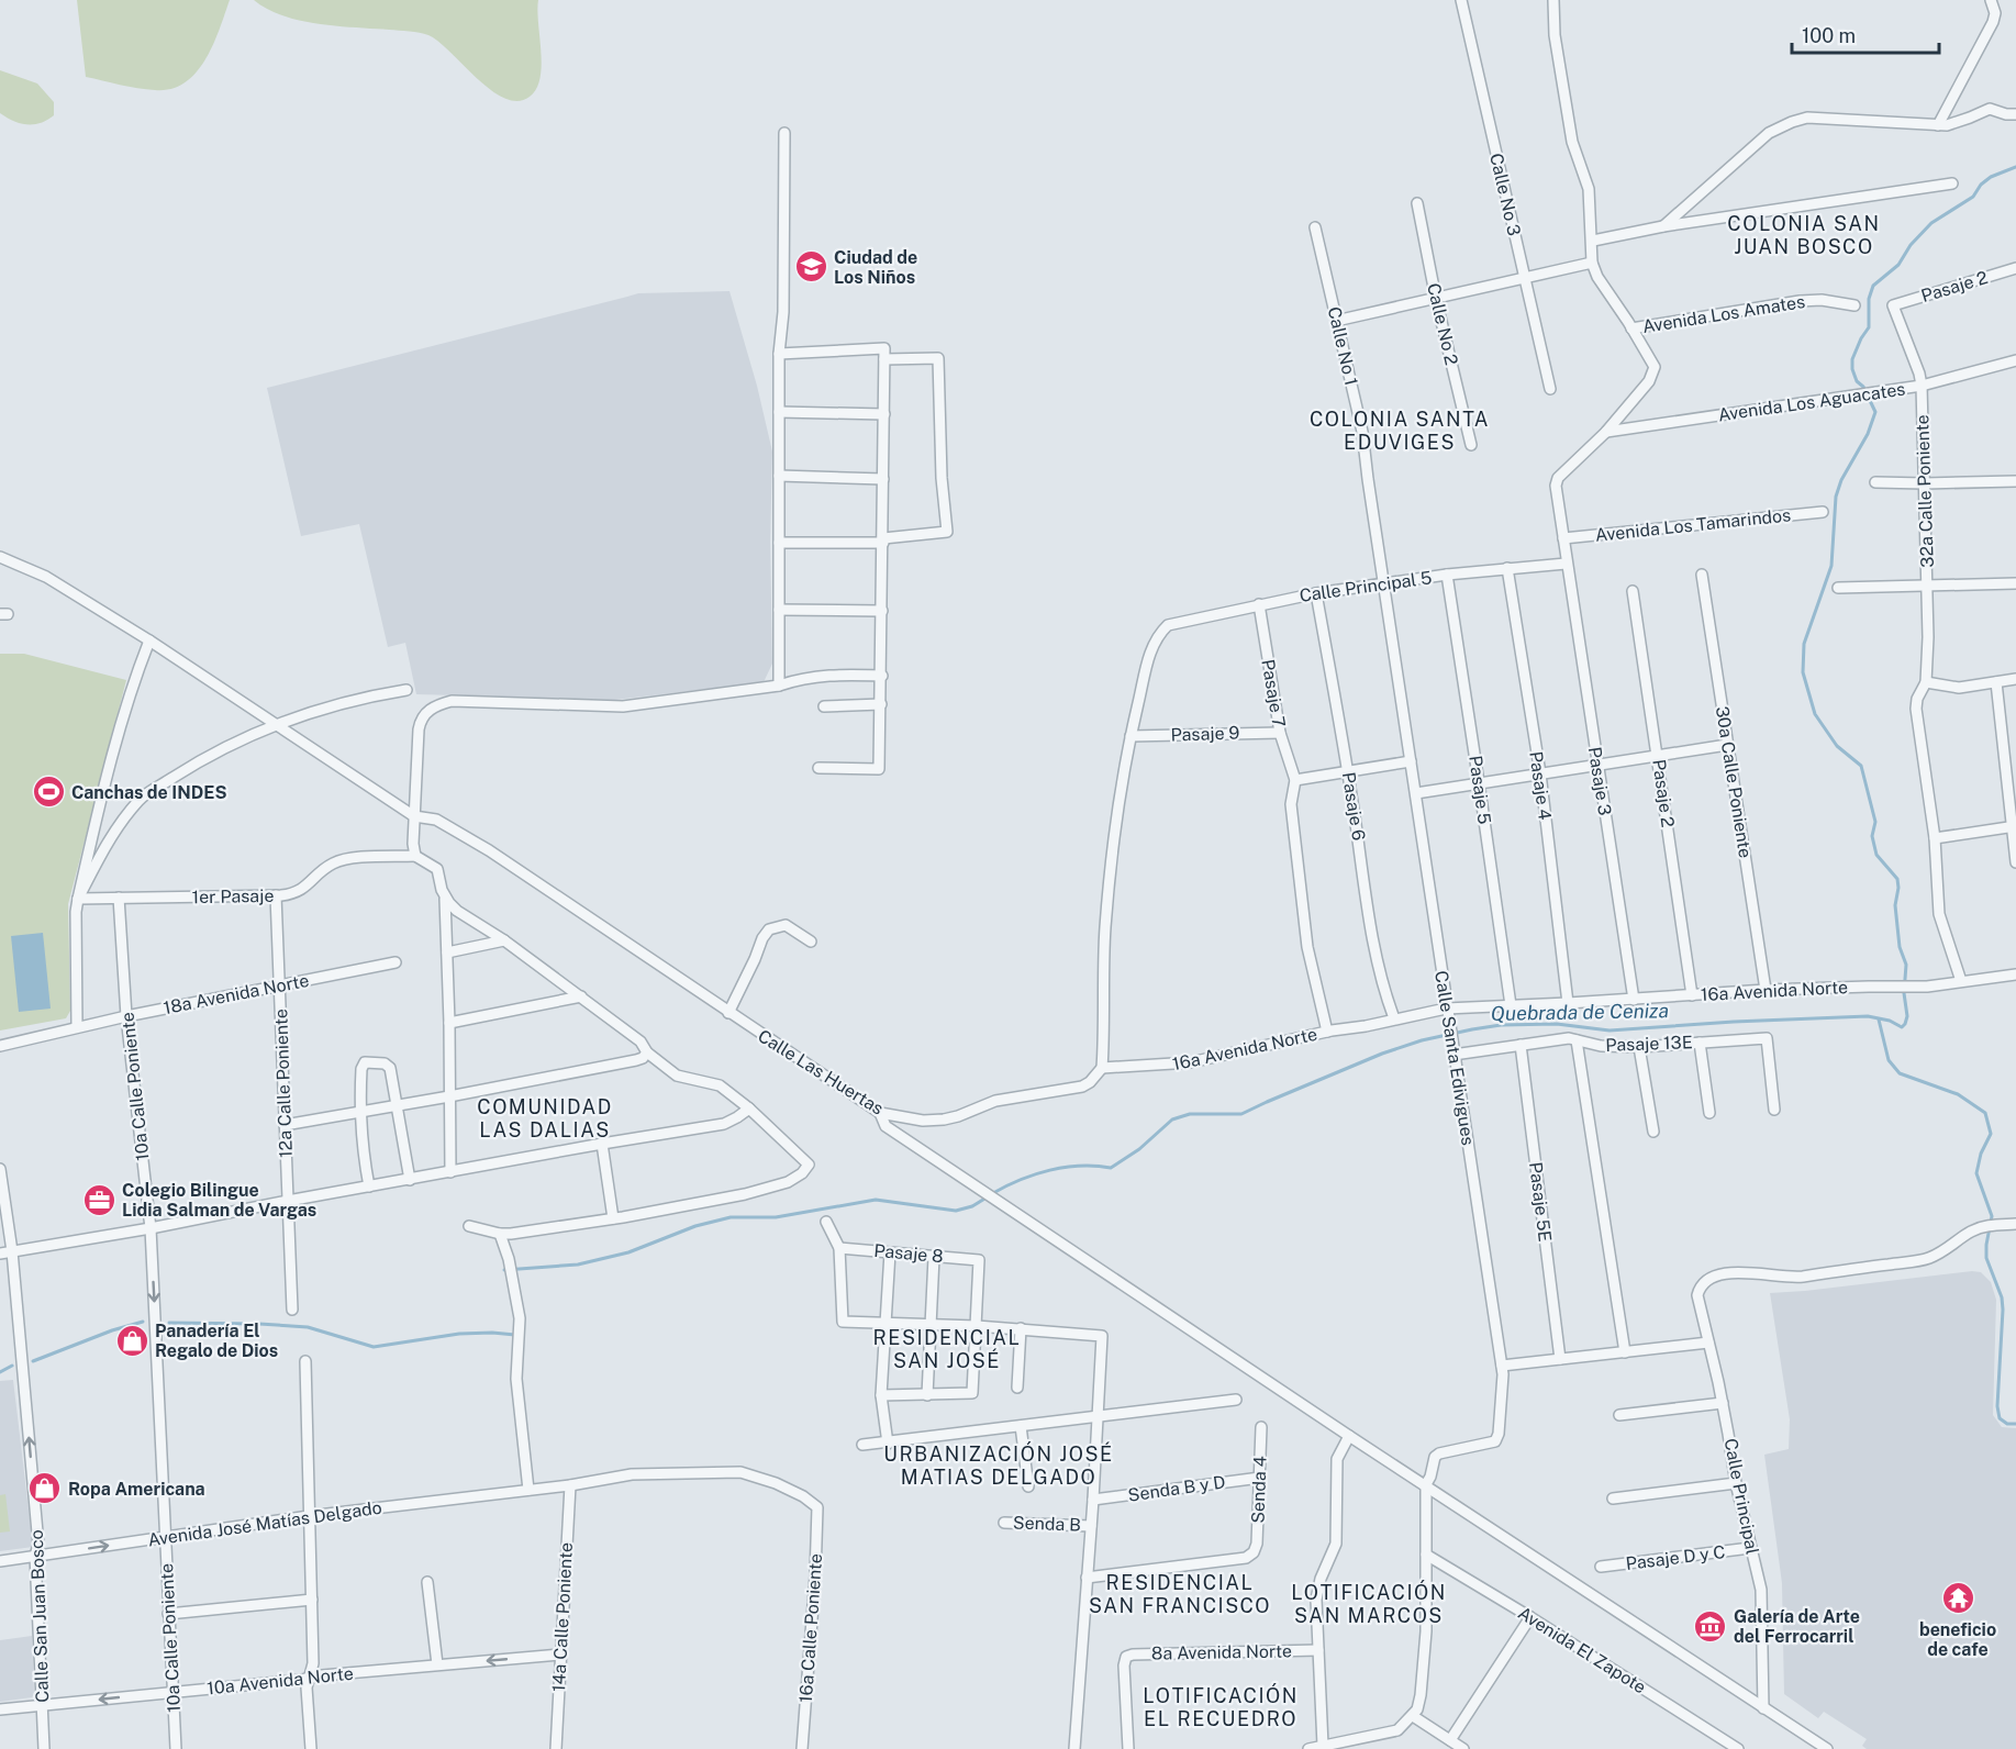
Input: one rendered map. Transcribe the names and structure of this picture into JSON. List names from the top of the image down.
{
  "streets": {
    "street": [
      "Calle No 3",
      "Pasaje 2",
      "Avenida Los Amates",
      "Calle No 2",
      "Calle No 1",
      "Avenida Los Aguacates",
      "32a Calle Poniente",
      "Avenida Los Tamarindos",
      "Calle Principal 5",
      "Pasaje 7",
      "Pasaje 9",
      "Pasaje 3",
      "30a Calle Poniente",
      "Pasaje 4",
      "Pasaje 5",
      "Pasaje 6",
      "1er Pasaje",
      "16a Avenida Norte",
      "18a Avenida Norte",
      "Pasaje 13E",
      "Calle Santa Edivigues",
      "Calle Las Huertas",
      "12a Calle Poniente",
      "10a Calle Poniente",
      "Pasaje 5E",
      "Pasaje 8",
      "Senda B y D",
      "Senda 4",
      "Calle Principal",
      "Avenida José Matías Delgado",
      "Senda B",
      "Pasaje D y C",
      "Calle San Juan Bosco",
      "14a Calle Poniente",
      "16a Calle Poniente",
      "Avenida El Zapote",
      "8a Avenida Norte",
      "10a Avenida Norte"
    ]
  },
  "crossings": [
    ["Pasaje 2", "32a Calle Poniente"],
    ["Pasaje 2", "16a Avenida Norte"],
    ["Calle No 1", "Calle Principal 5"],
    ["Calle No 1", "Calle Santa Edivigues"],
    ["Avenida Los Aguacates", "32a Calle Poniente"],
    ["Avenida Los Aguacates", "Pasaje 3"],
    ["32a Calle Poniente", "16a Avenida Norte"],
    ["Avenida Los Tamarindos", "Pasaje 3"],
    ["Calle Principal 5", "Pasaje 7"],
    ["Calle Principal 5", "Pasaje 9"],
    ["Calle Principal 5", "Pasaje 3"],
    ["Calle Principal 5", "Pasaje 4"],
    ["Calle Principal 5", "Pasaje 5"],
    ["Calle Principal 5", "Pasaje 6"],
    ["Calle Principal 5", "Calle Santa Edivigues"],
    ["Pasaje 7", "Pasaje 9"],
    ["Pasaje 3", "16a Avenida Norte"],
    ["30a Calle Poniente", "16a Avenida Norte"],
    ["Pasaje 4", "16a Avenida Norte"],
    ["Pasaje 5", "16a Avenida Norte"],
    ["Pasaje 6", "16a Avenida Norte"],
    ["1er Pasaje", "12a Calle Poniente"],
    ["1er Pasaje", "10a Calle Poniente"],
    ["16a Avenida Norte", "Calle Santa Edivigues"],
    ["16a Avenida Norte", "Calle Las Huertas"],
    ["18a Avenida Norte", "12a Calle Poniente"],
    ["18a Avenida Norte", "10a Calle Poniente"],
    ["Pasaje 13E", "Calle Santa Edivigues"],
    ["Pasaje 13E", "Pasaje 5E"],
    ["10a Calle Poniente", "Avenida José Matías Delgado"],
    ["10a Calle Poniente", "10a Avenida Norte"],
    ["Senda B y D", "Senda 4"],
    ["Calle Principal", "Pasaje D y C"],
    ["Avenida José Matías Delgado", "Calle San Juan Bosco"],
    ["Avenida José Matías Delgado", "14a Calle Poniente"],
    ["Avenida José Matías Delgado", "16a Calle Poniente"],
    ["Calle San Juan Bosco", "10a Avenida Norte"],
    ["14a Calle Poniente", "10a Avenida Norte"]
  ],
  "one_way": ["10a Calle Poniente", "Calle San Juan Bosco", "10a Avenida Norte"],
  "districts": [
    "COLONIA SAN JUAN BOSCO",
    "COLONIA SANTA EDUVIGES",
    "COMUNIDAD LAS DALIAS",
    "RESIDENCIAL SAN JOSÉ",
    "URBANIZACIÓN JOSÉ MATIAS DELGADO",
    "RESIDENCIAL SAN FRANCISCO",
    "LOTIFICACIÓN SAN MARCOS",
    "LOTIFICACIÓN EL RECUEDRO"
  ],
  "water": ["Quebrada de Ceniza"],
  "places": {
    "school or university": ["Ciudad de Los Niños"],
    "sports": ["Canchas de INDES"],
    "office": ["Colegio Bilingue Lidia Salman de Vargas"],
    "shop": ["Panadería El Regalo de Dios", "Ropa Americana"],
    "temple": ["beneficio de cafe"],
    "museum": ["Galería de Arte del Ferrocarril"]
  },
  "scale_bar": "100 m"
}
